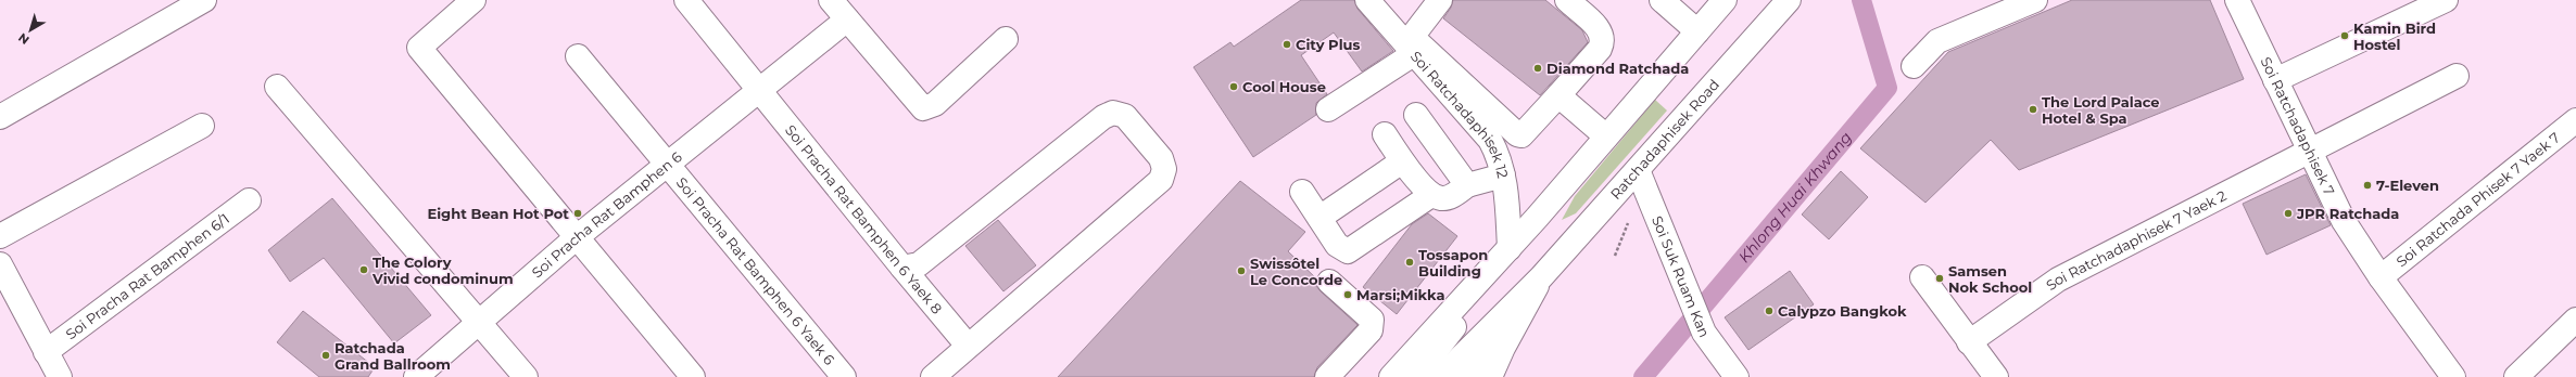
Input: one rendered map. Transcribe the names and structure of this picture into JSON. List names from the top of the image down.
{
  "streets": {
    "street": [
      "Soi Ratchadaphisek 12",
      "Soi Ratchadaphisek 7",
      "Ratchadaphisek Road",
      "Soi Ratchada Phisek 7 Yaek 7",
      "Soi Pracha Rat Bamphen 6",
      "Soi Pracha Rat Bamphen 6 Yaek 8",
      "Soi Ratchadaphisek 7 Yaek 2",
      "Soi Pracha Rat Bamphen 6 Yaek 6",
      "Soi Pracha Rat Bamphen 6/1",
      "Soi Suk Ruam Kan"
    ]
  },
  "crossings": [
    ["Soi Ratchadaphisek 7", "Soi Ratchada Phisek 7 Yaek 7"],
    ["Soi Ratchadaphisek 7", "Soi Ratchadaphisek 7 Yaek 2"],
    ["Ratchadaphisek Road", "Soi Suk Ruam Kan"],
    ["Soi Pracha Rat Bamphen 6", "Soi Pracha Rat Bamphen 6 Yaek 8"],
    ["Soi Pracha Rat Bamphen 6", "Soi Pracha Rat Bamphen 6 Yaek 6"]
  ],
  "water": ["Khlong Huai Khwang"],
  "places": [
    "Kamin Bird Hostel",
    "City Plus",
    "Diamond Ratchada",
    "Cool House",
    "The Lord Palace Hotel & Spa",
    "7-Eleven",
    "Eight Bean Hot Pot",
    "JPR Ratchada",
    "Tossapon Building",
    "The Colory Vivid condominum",
    "Swissôtel Le Concorde",
    "Samsen Nok School",
    "Marsi;Mikka",
    "Calypzo Bangkok",
    "Ratchada Grand Ballroom"
  ],
  "north": "bottom left"
}
